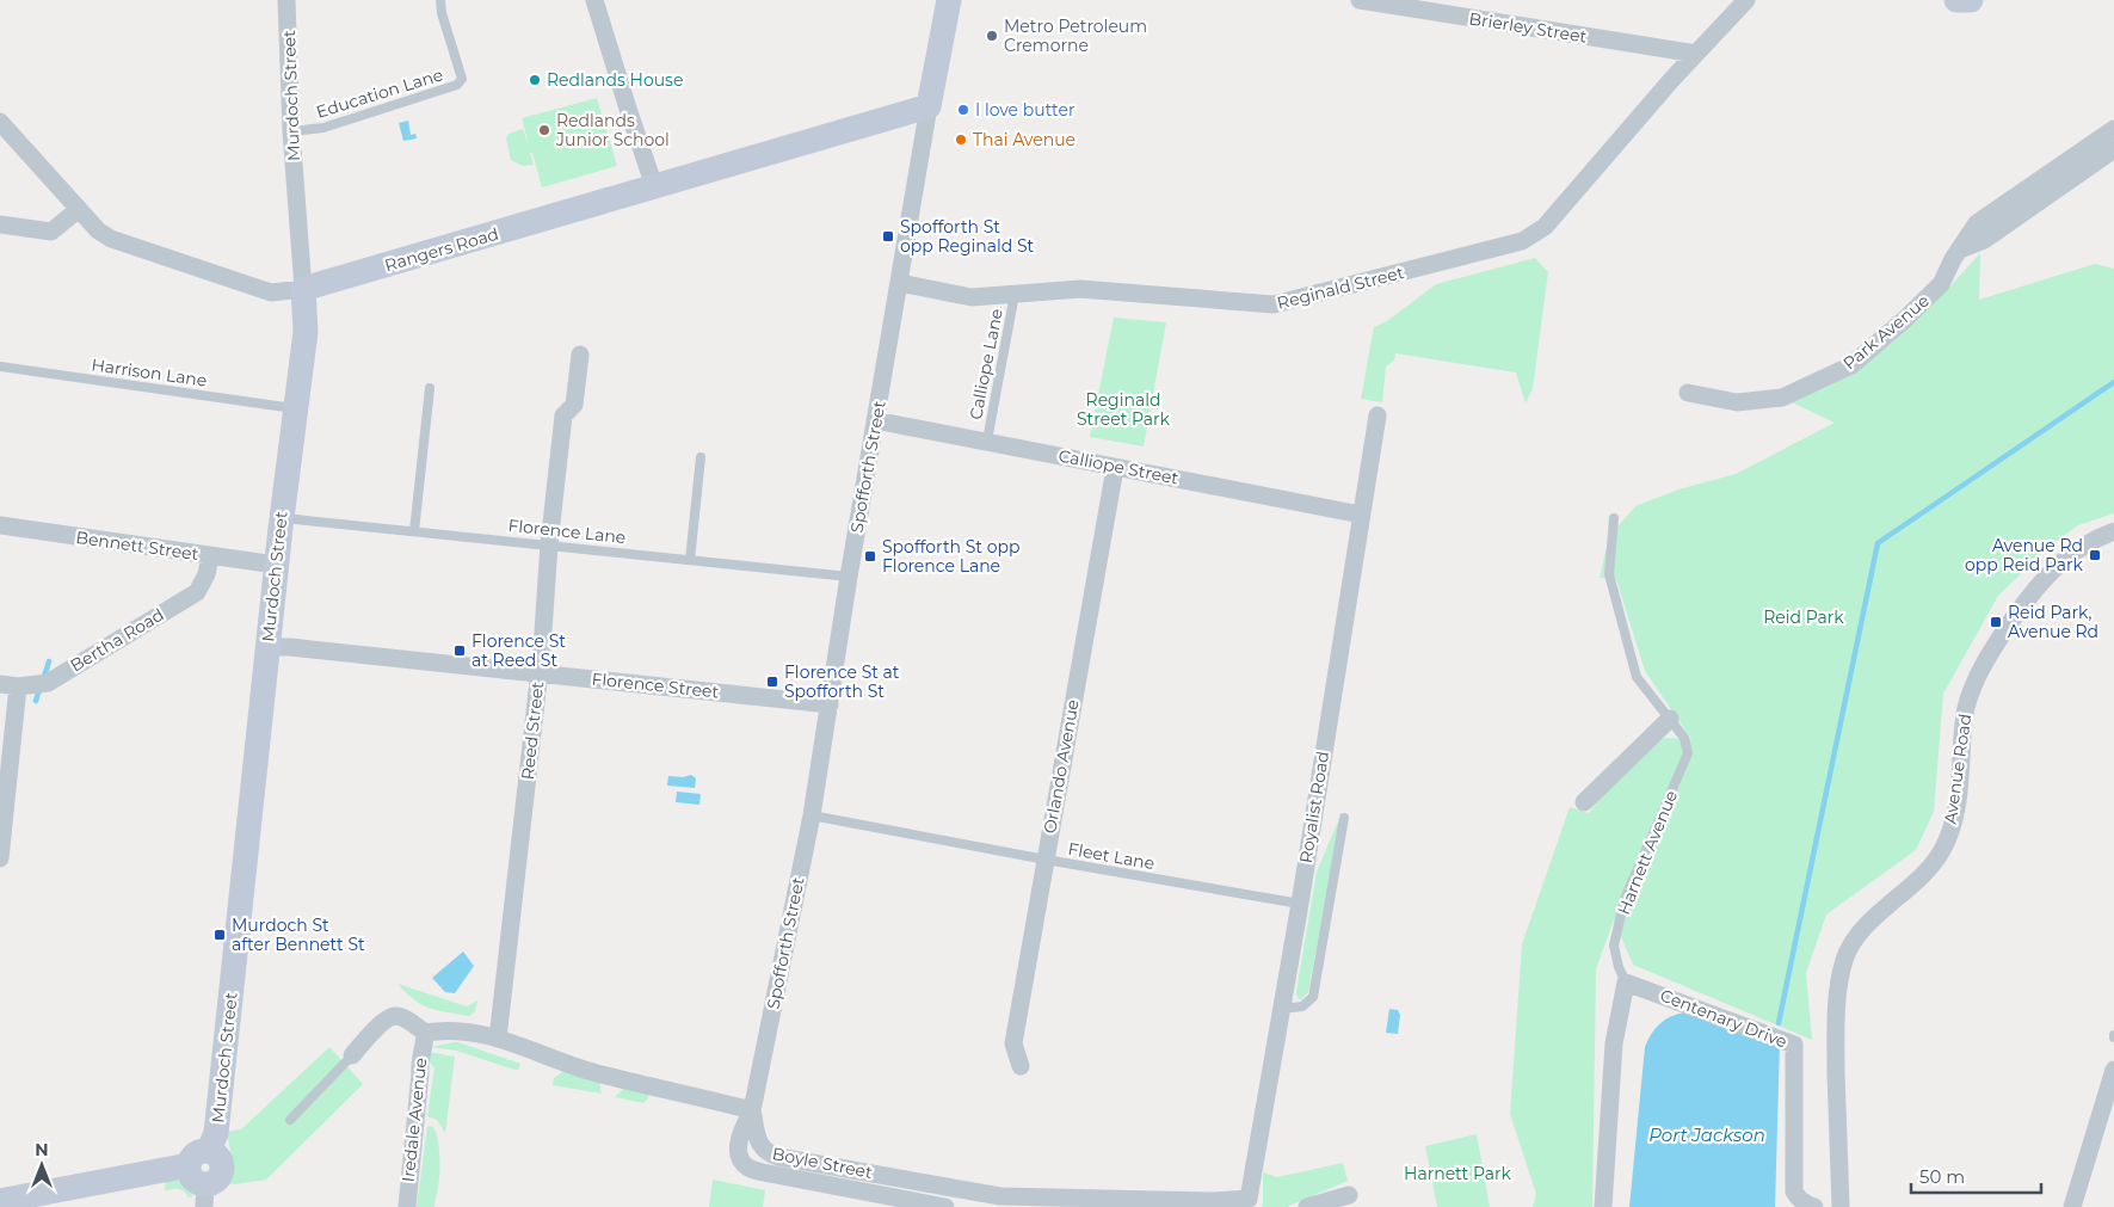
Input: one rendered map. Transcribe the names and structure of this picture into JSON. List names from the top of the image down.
{
  "streets": {
    "main road": ["Murdoch Street", "Rangers Road", "Spofforth Street"],
    "street": [
      "Brierley Street",
      "Reginald Street",
      "Park Avenue",
      "Calliope Street",
      "Bennett Street",
      "Bertha Road",
      "Florence Street",
      "Reed Street",
      "Orlando Avenue",
      "Avenue Road",
      "Royalist Road",
      "Centenary Drive",
      "Iredale Avenue",
      "Boyle Street"
    ],
    "lane": [
      "Education Lane",
      "Calliope Lane",
      "Harrison Lane",
      "Florence Lane",
      "Harnett Avenue",
      "Fleet Lane"
    ]
  },
  "crossings": [
    ["Brierley Street", "Reginald Street"],
    ["Education Lane", "Murdoch Street"],
    ["Murdoch Street", "Rangers Road"],
    ["Murdoch Street", "Harrison Lane"],
    ["Murdoch Street", "Florence Lane"],
    ["Murdoch Street", "Bennett Street"],
    ["Murdoch Street", "Florence Street"],
    ["Rangers Road", "Spofforth Street"],
    ["Reginald Street", "Calliope Lane"],
    ["Reginald Street", "Spofforth Street"],
    ["Calliope Lane", "Calliope Street"],
    ["Spofforth Street", "Calliope Street"],
    ["Spofforth Street", "Florence Lane"],
    ["Spofforth Street", "Florence Street"],
    ["Spofforth Street", "Fleet Lane"],
    ["Spofforth Street", "Boyle Street"],
    ["Calliope Street", "Orlando Avenue"],
    ["Calliope Street", "Royalist Road"],
    ["Florence Lane", "Reed Street"],
    ["Bennett Street", "Bertha Road"],
    ["Florence Street", "Reed Street"],
    ["Orlando Avenue", "Fleet Lane"],
    ["Royalist Road", "Fleet Lane"],
    ["Royalist Road", "Boyle Street"],
    ["Harnett Avenue", "Centenary Drive"]
  ],
  "water": ["Port Jackson"],
  "parks": ["Reginald Street Park", "Reid Park", "Harnett Park"],
  "places": {
    "other": [
      "Metro Petroleum Cremorne",
      "Redlands House",
      "I love butter",
      "Redlands Junior School",
      "Thai Avenue"
    ],
    "transit": [
      "Spofforth St opp Reginald St",
      "Avenue Rd opp Reid Park",
      "Spofforth St opp Florence Lane",
      "Reid Park, Avenue Rd",
      "Florence St at Reed St",
      "Florence St at Spofforth St",
      "Murdoch St after Bennett St"
    ]
  },
  "scale_bar": "50 m",
  "north": "top"
}
